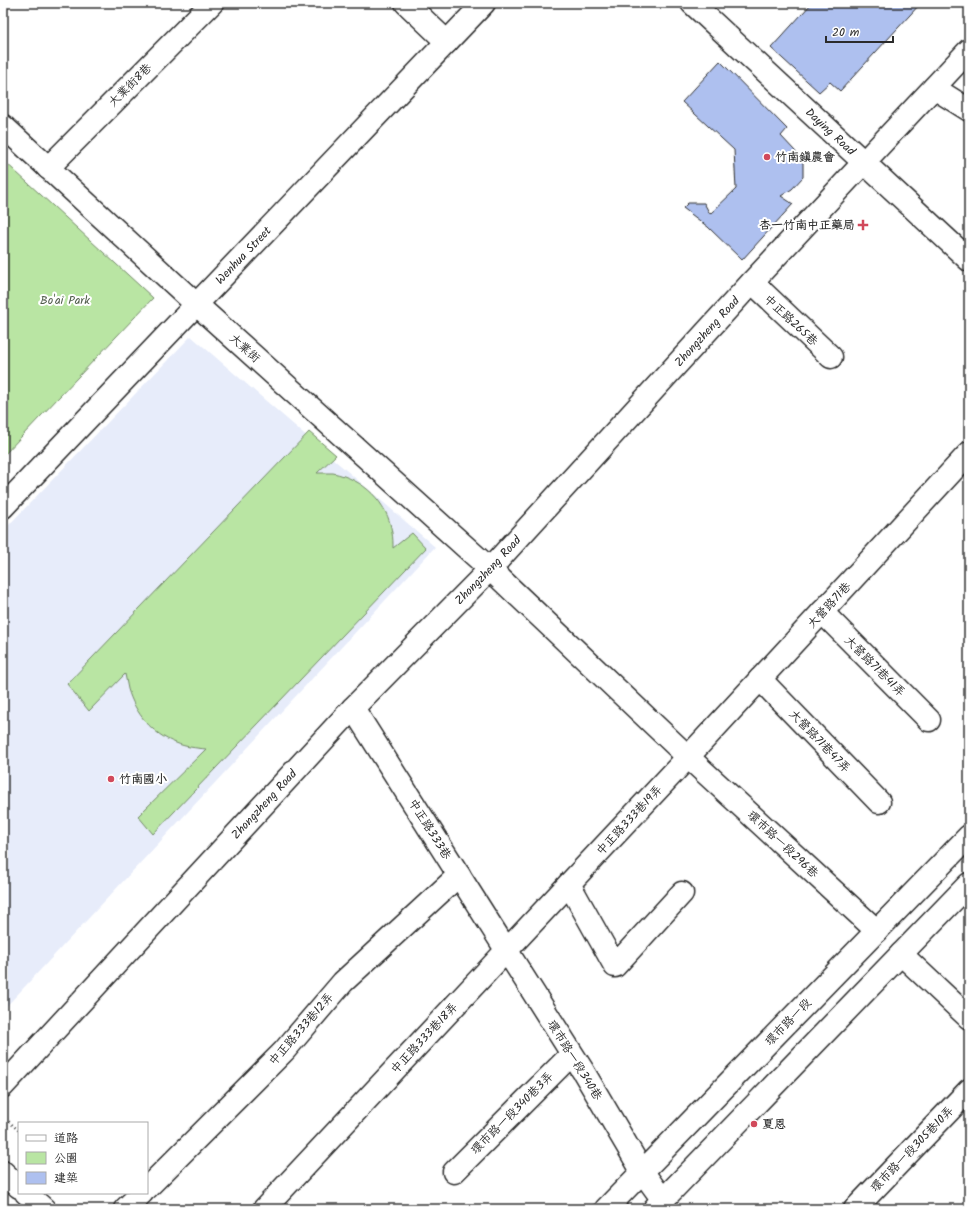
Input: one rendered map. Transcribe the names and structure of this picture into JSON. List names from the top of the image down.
{
  "streets": {
    "street": [
      "大業街8巷",
      "Daying Road",
      "Wenhua Street",
      "中正路265巷",
      "Zhongzheng Road",
      "大業街",
      "大營路71巷",
      "大營路71巷41弄",
      "大營路71巷47弄",
      "中正路333巷19弄",
      "中正路333巷",
      "環市路一段296巷",
      "環市路一段",
      "中正路333巷12弄",
      "中正路333巷18弄",
      "環市路一段340巷",
      "環市路一段340巷3弄",
      "環市路一段305巷10弄"
    ]
  },
  "crossings": [
    ["大業街8巷", "大業街"],
    ["Daying Road", "Zhongzheng Road"],
    ["Wenhua Street", "大業街"],
    ["中正路265巷", "Zhongzheng Road"],
    ["Zhongzheng Road", "大業街"],
    ["Zhongzheng Road", "中正路333巷"],
    ["大業街", "大營路71巷"],
    ["大業街", "中正路333巷19弄"],
    ["大業街", "環市路一段296巷"],
    ["大營路71巷", "大營路71巷41弄"],
    ["大營路71巷", "大營路71巷47弄"],
    ["大營路71巷", "中正路333巷19弄"],
    ["大營路71巷", "環市路一段296巷"],
    ["中正路333巷19弄", "中正路333巷"],
    ["中正路333巷19弄", "環市路一段296巷"],
    ["中正路333巷19弄", "中正路333巷18弄"],
    ["中正路333巷19弄", "環市路一段340巷"],
    ["中正路333巷", "中正路333巷12弄"],
    ["中正路333巷", "中正路333巷18弄"],
    ["中正路333巷", "環市路一段340巷"],
    ["環市路一段296巷", "環市路一段"],
    ["環市路一段", "環市路一段340巷"],
    ["中正路333巷18弄", "環市路一段340巷"],
    ["環市路一段340巷", "環市路一段340巷3弄"]
  ],
  "parks": ["Bo'ai Park"],
  "places": {
    "other": ["竹南鎮農會", "竹南國小", "夏恩"],
    "health": ["杏一竹南中正藥局"]
  },
  "legend": ["道路", "公園", "建築"],
  "scale_bar": "20 m"
}
